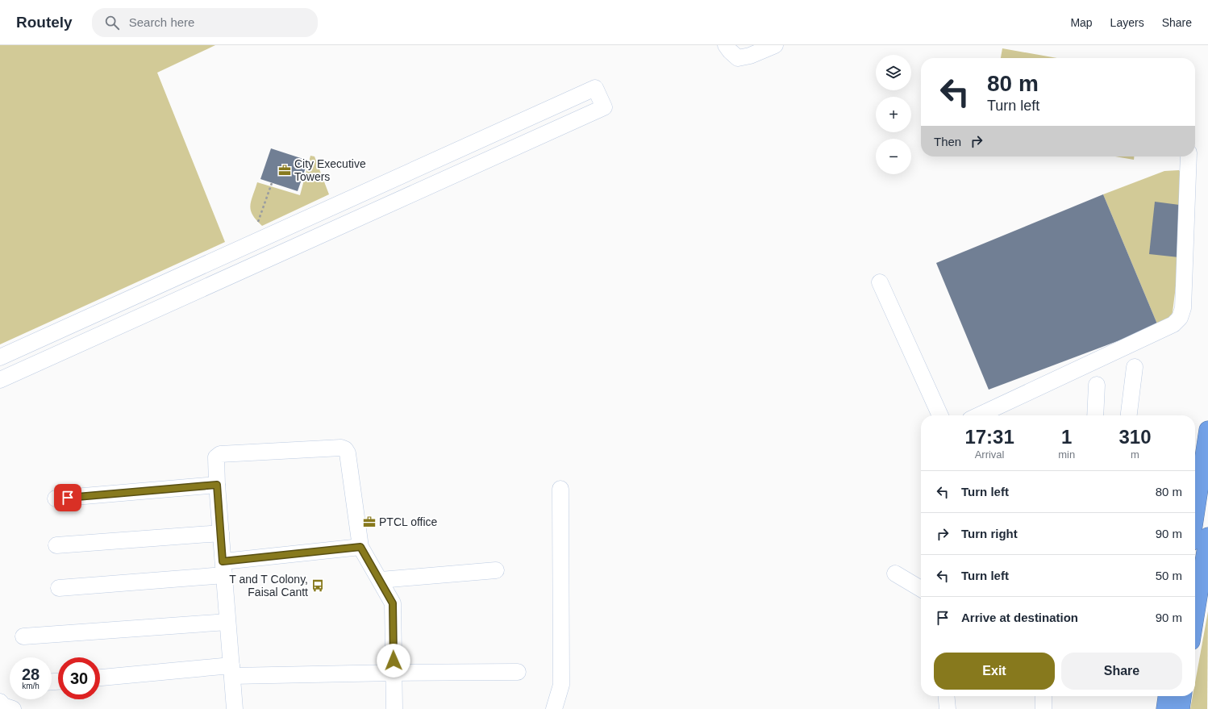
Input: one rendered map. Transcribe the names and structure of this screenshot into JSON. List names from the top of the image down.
{
  "places": {
    "office": ["City Executive Towers", "PTCL office"],
    "bus stop": ["T and T Colony, Faisal Cantt"]
  },
  "page": {
    "header": "Routely",
    "search": "Search here",
    "nav": ["Map", "Layers", "Share"],
    "map_buttons": ["+", "−"],
    "turn": ["80 m", "Turn left"],
    "then": "Then",
    "eta": [
      "17:31",
      "Arrival",
      "1",
      "min",
      "310",
      "m"
    ],
    "list": [
      {
        "name": "Turn left",
        "value": "80 m"
      },
      {
        "name": "Turn right",
        "value": "90 m"
      },
      {
        "name": "Turn left",
        "value": "50 m"
      },
      {
        "name": "Arrive at destination",
        "value": "90 m"
      }
    ],
    "buttons": ["Exit", "Share"],
    "speed": "28 km/h",
    "limit": "30"
  }
}
